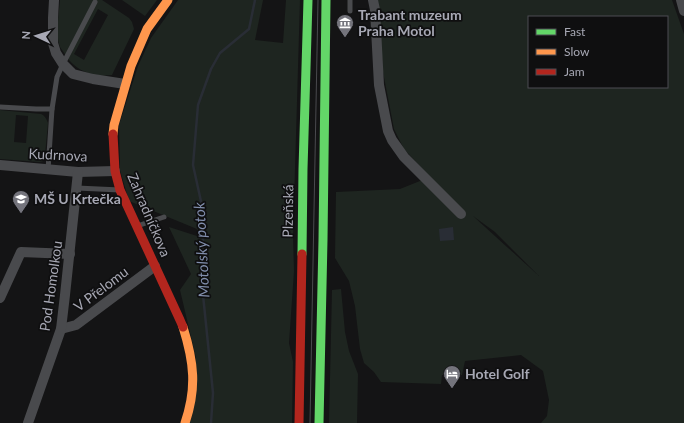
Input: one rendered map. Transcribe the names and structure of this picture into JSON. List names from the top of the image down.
{
  "streets": {
    "main road": ["Plzeňská", "Zahradníčkova"],
    "street": ["Kudrnova", "Pod Homolkou", "V Přelomu"]
  },
  "crossings": [
    ["Kudrnova", "Zahradníčkova"],
    ["Kudrnova", "Pod Homolkou"],
    ["Zahradníčkova", "V Přelomu"],
    ["Pod Homolkou", "V Přelomu"]
  ],
  "water": ["Motolský potok"],
  "places": {
    "museum": ["Trabant muzeum Praha Motol"],
    "school or university": ["MŠ U Krtečka"],
    "hotel": ["Hotel Golf"]
  },
  "legend": ["Fast", "Slow", "Jam"],
  "north": "left"
}
